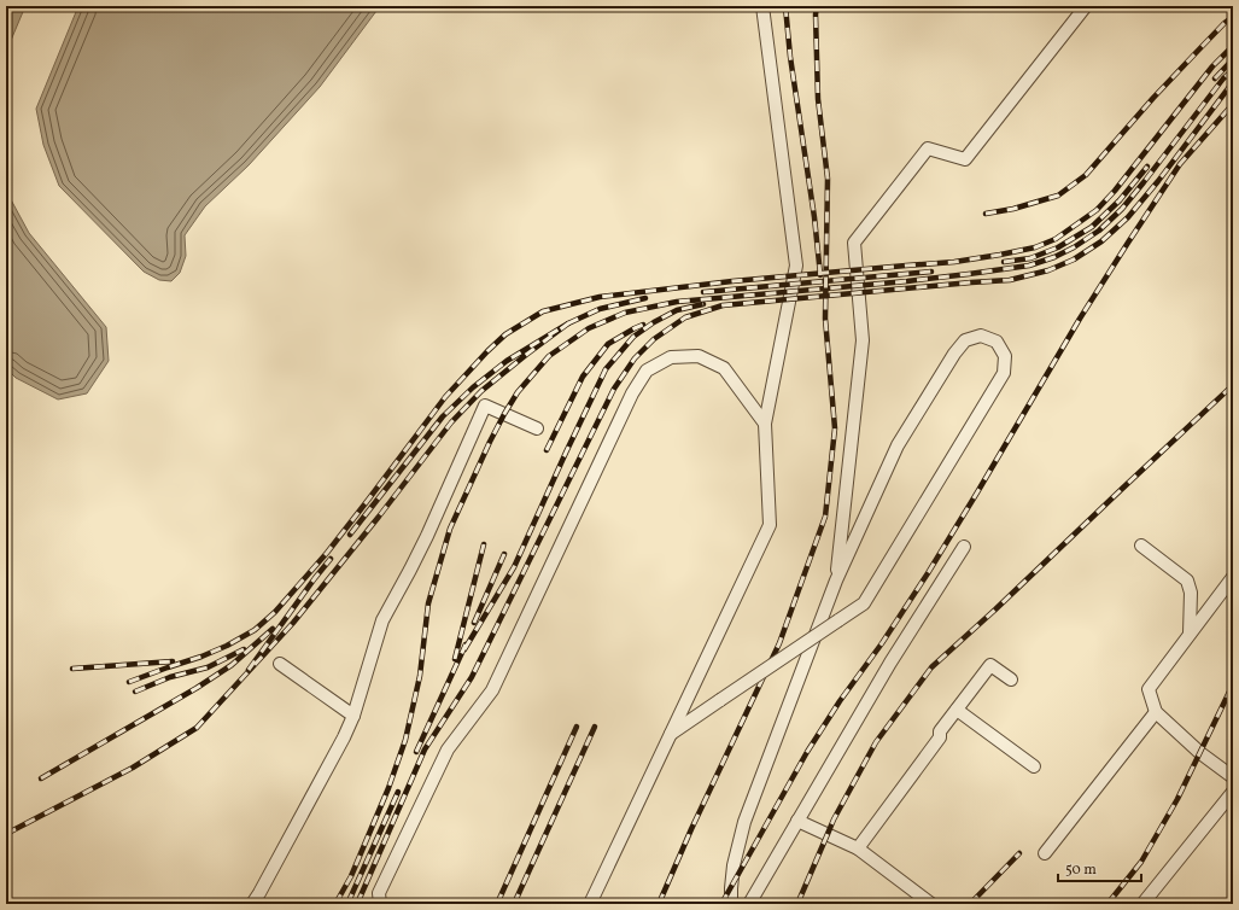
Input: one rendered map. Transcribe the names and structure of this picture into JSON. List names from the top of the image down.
{
  "scale_bar": "50 m"
}
